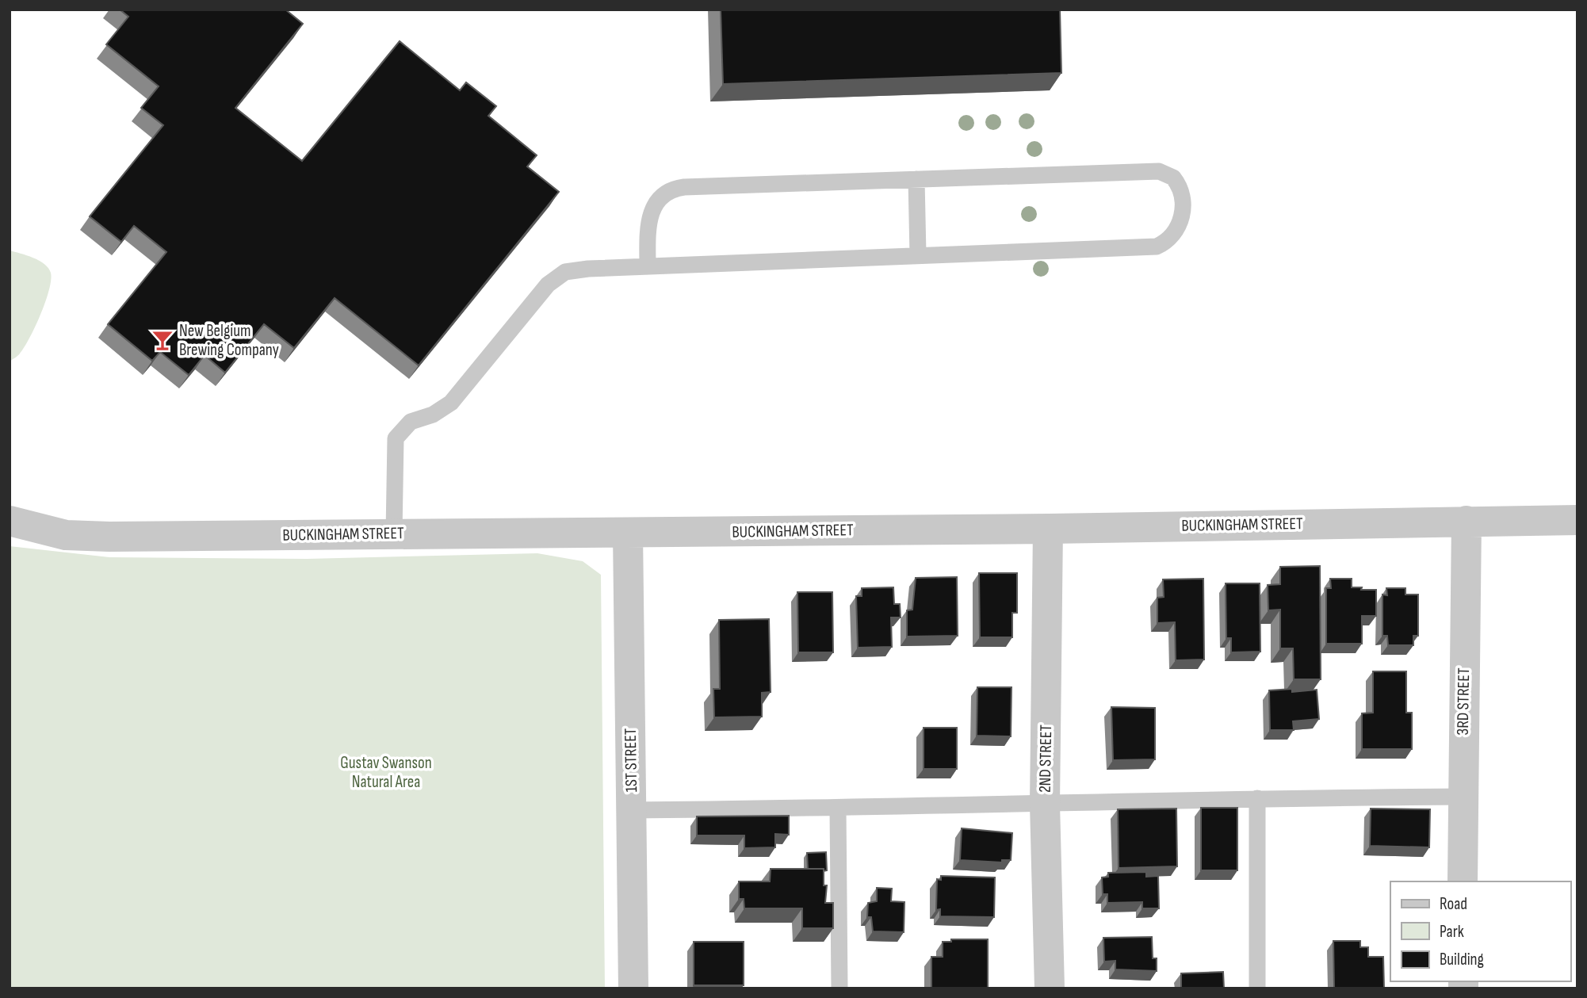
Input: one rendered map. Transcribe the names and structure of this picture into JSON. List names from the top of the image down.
{
  "streets": {
    "street": [
      "BUCKINGHAM STREET",
      "3RD STREET",
      "2ND STREET",
      "1ST STREET"
    ]
  },
  "crossings": [
    ["BUCKINGHAM STREET", "3RD STREET"],
    ["BUCKINGHAM STREET", "2ND STREET"],
    ["BUCKINGHAM STREET", "1ST STREET"]
  ],
  "parks": ["Gustav Swanson Natural Area"],
  "places": {
    "bar": ["New Belgium Brewing Company"]
  },
  "legend": ["Road", "Park", "Building"]
}
